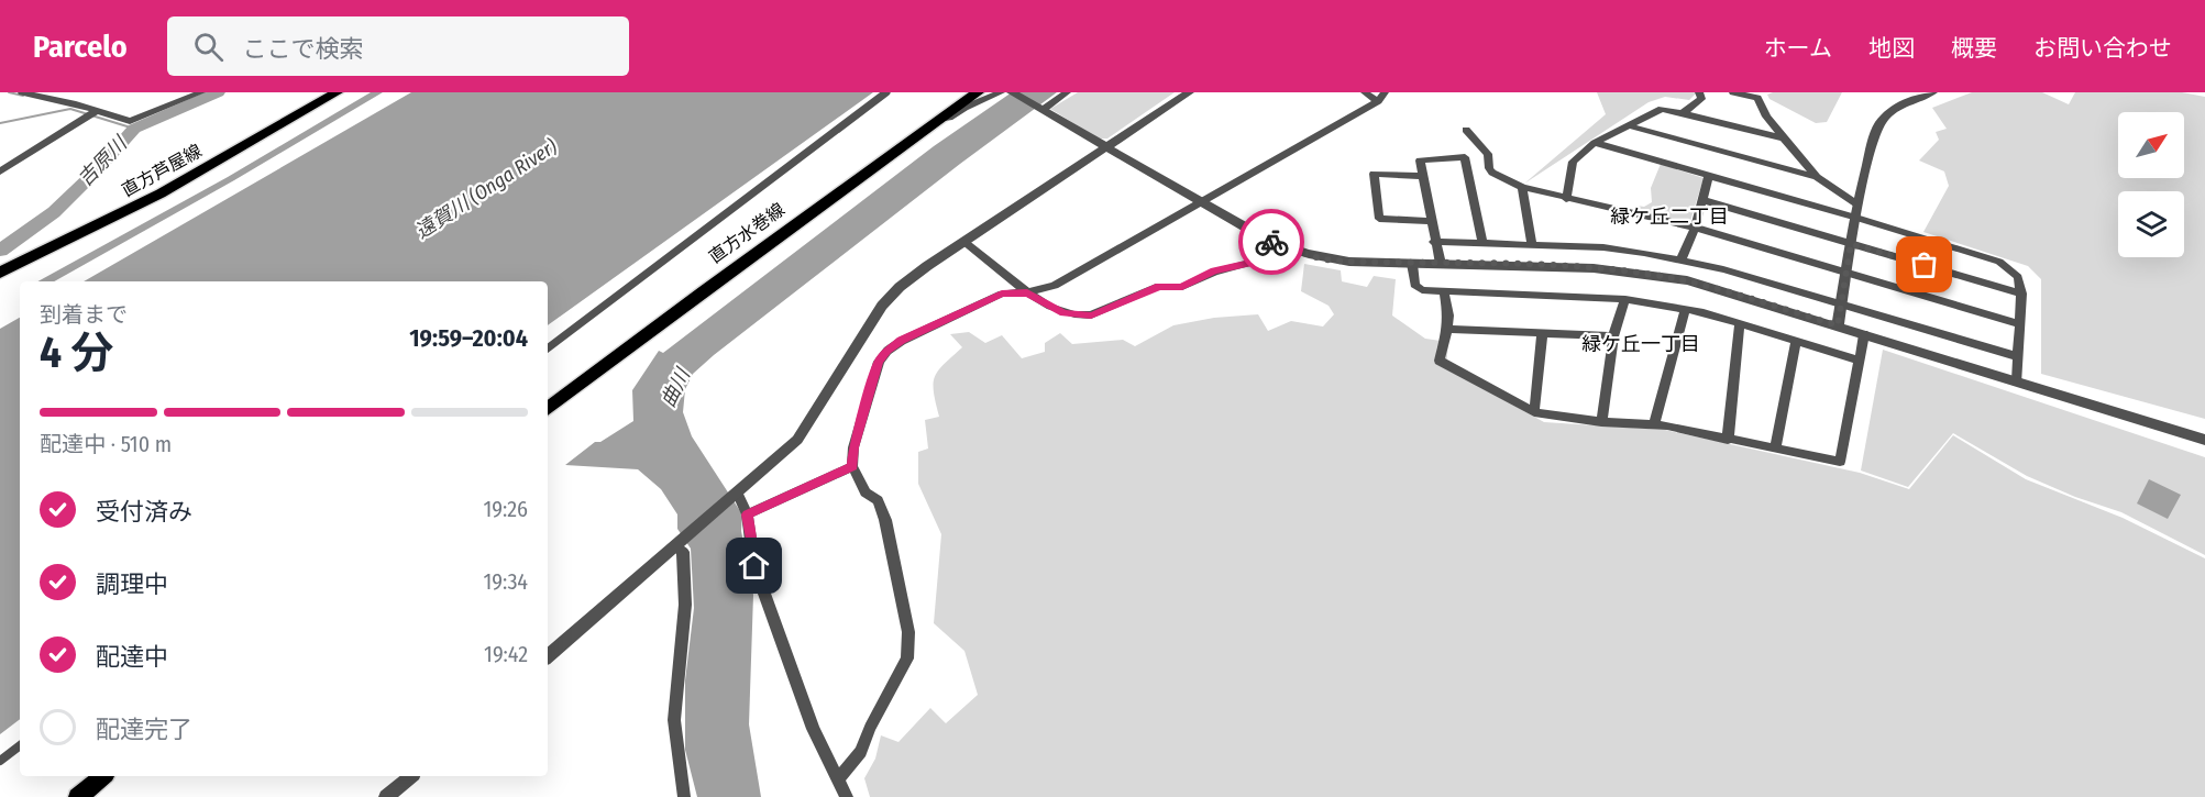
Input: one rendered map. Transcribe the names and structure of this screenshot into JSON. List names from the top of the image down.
{
  "streets": {
    "main road": ["直方芦屋線", "直方水巻線"]
  },
  "districts": ["緑ケ丘二丁目", "緑ケ丘一丁目"],
  "water": ["吉原川", "遠賀川 (Onga River)", "曲川"],
  "north": "top right",
  "page": {
    "header": "Parcelo",
    "search": "ここで検索",
    "nav": [
      "ホーム",
      "地図",
      "概要",
      "お問い合わせ"
    ],
    "heading": ["4 分", "到着まで", "19:59–20:04"],
    "bar": "配達中 · 510 m",
    "list": [
      ["受付済み", "19:26"],
      ["調理中", "19:34"],
      ["配達中", "19:42"],
      "配達完了"
    ]
  }
}
